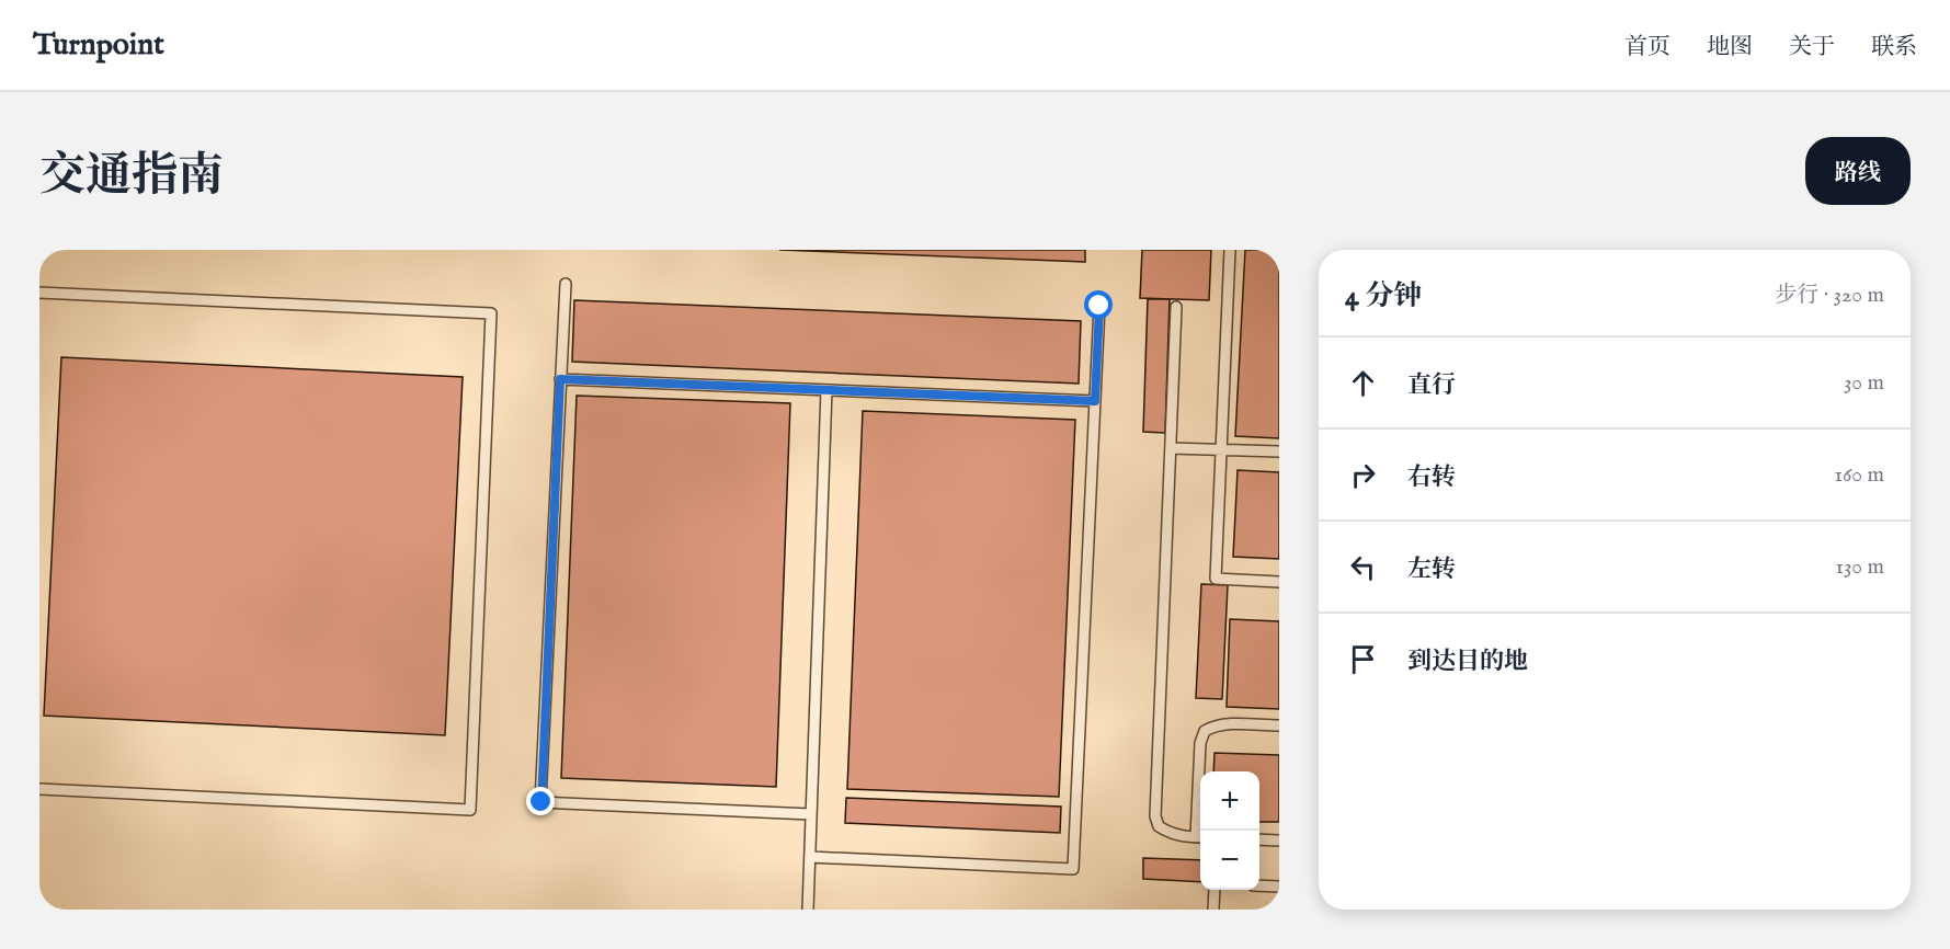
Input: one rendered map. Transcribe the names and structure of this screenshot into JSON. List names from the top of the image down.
{
  "page": {
    "header": "Turnpoint",
    "nav": [
      "首页",
      "地图",
      "关于",
      "联系"
    ],
    "title": "交通指南",
    "buttons": "路线",
    "heading": ["4 分钟", "步行 · 320 m"],
    "list": [
      ["直行", "30 m"],
      ["右转", "160 m"],
      ["左转", "130 m"],
      "到达目的地"
    ],
    "map_buttons": ["+", "−"]
  }
}
